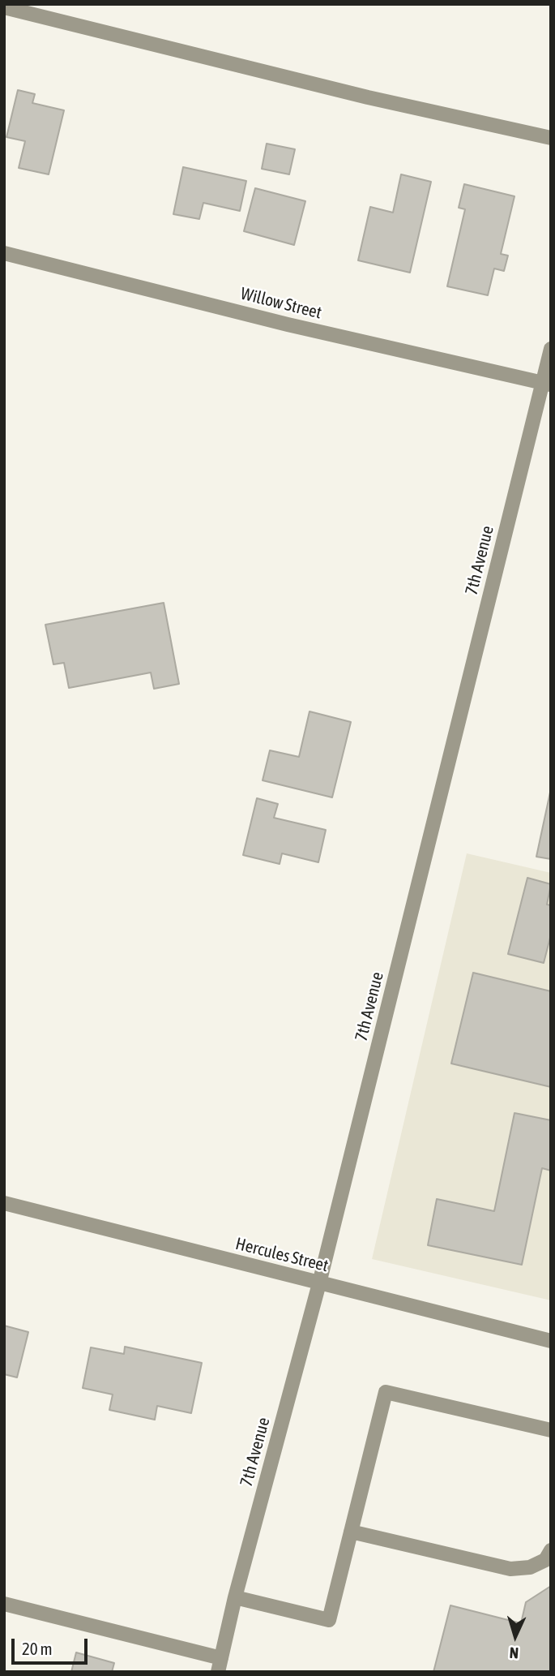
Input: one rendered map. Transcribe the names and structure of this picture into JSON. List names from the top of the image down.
{
  "streets": {
    "street": ["Willow Street", "7th Avenue", "Hercules Street"]
  },
  "crossings": [
    ["Willow Street", "7th Avenue"],
    ["7th Avenue", "Hercules Street"]
  ],
  "scale_bar": "20 m",
  "north": "bottom"
}
